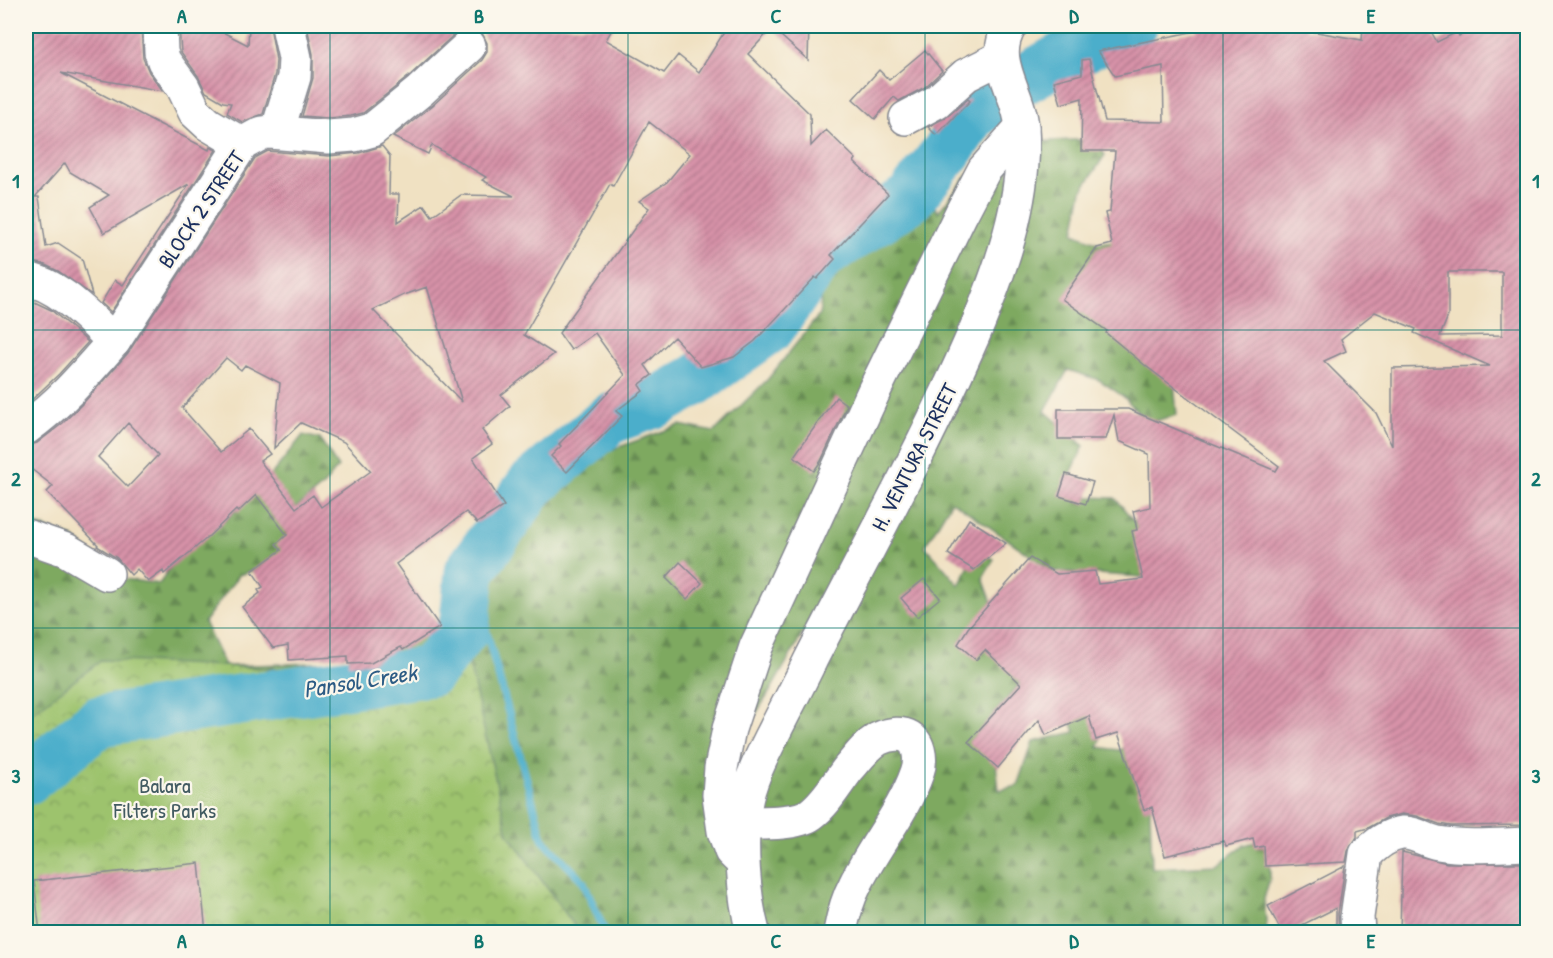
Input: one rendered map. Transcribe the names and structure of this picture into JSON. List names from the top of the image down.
{
  "streets": {
    "street": ["BLOCK 2 STREET", "H. VENTURA STREET"]
  },
  "water": ["Pansol Creek"],
  "parks": ["Balara Filters Parks"],
  "grid": {
    "columns": [
      "A",
      "B",
      "C",
      "D",
      "E"
    ],
    "rows": ["1", "2", "3"]
  }
}
